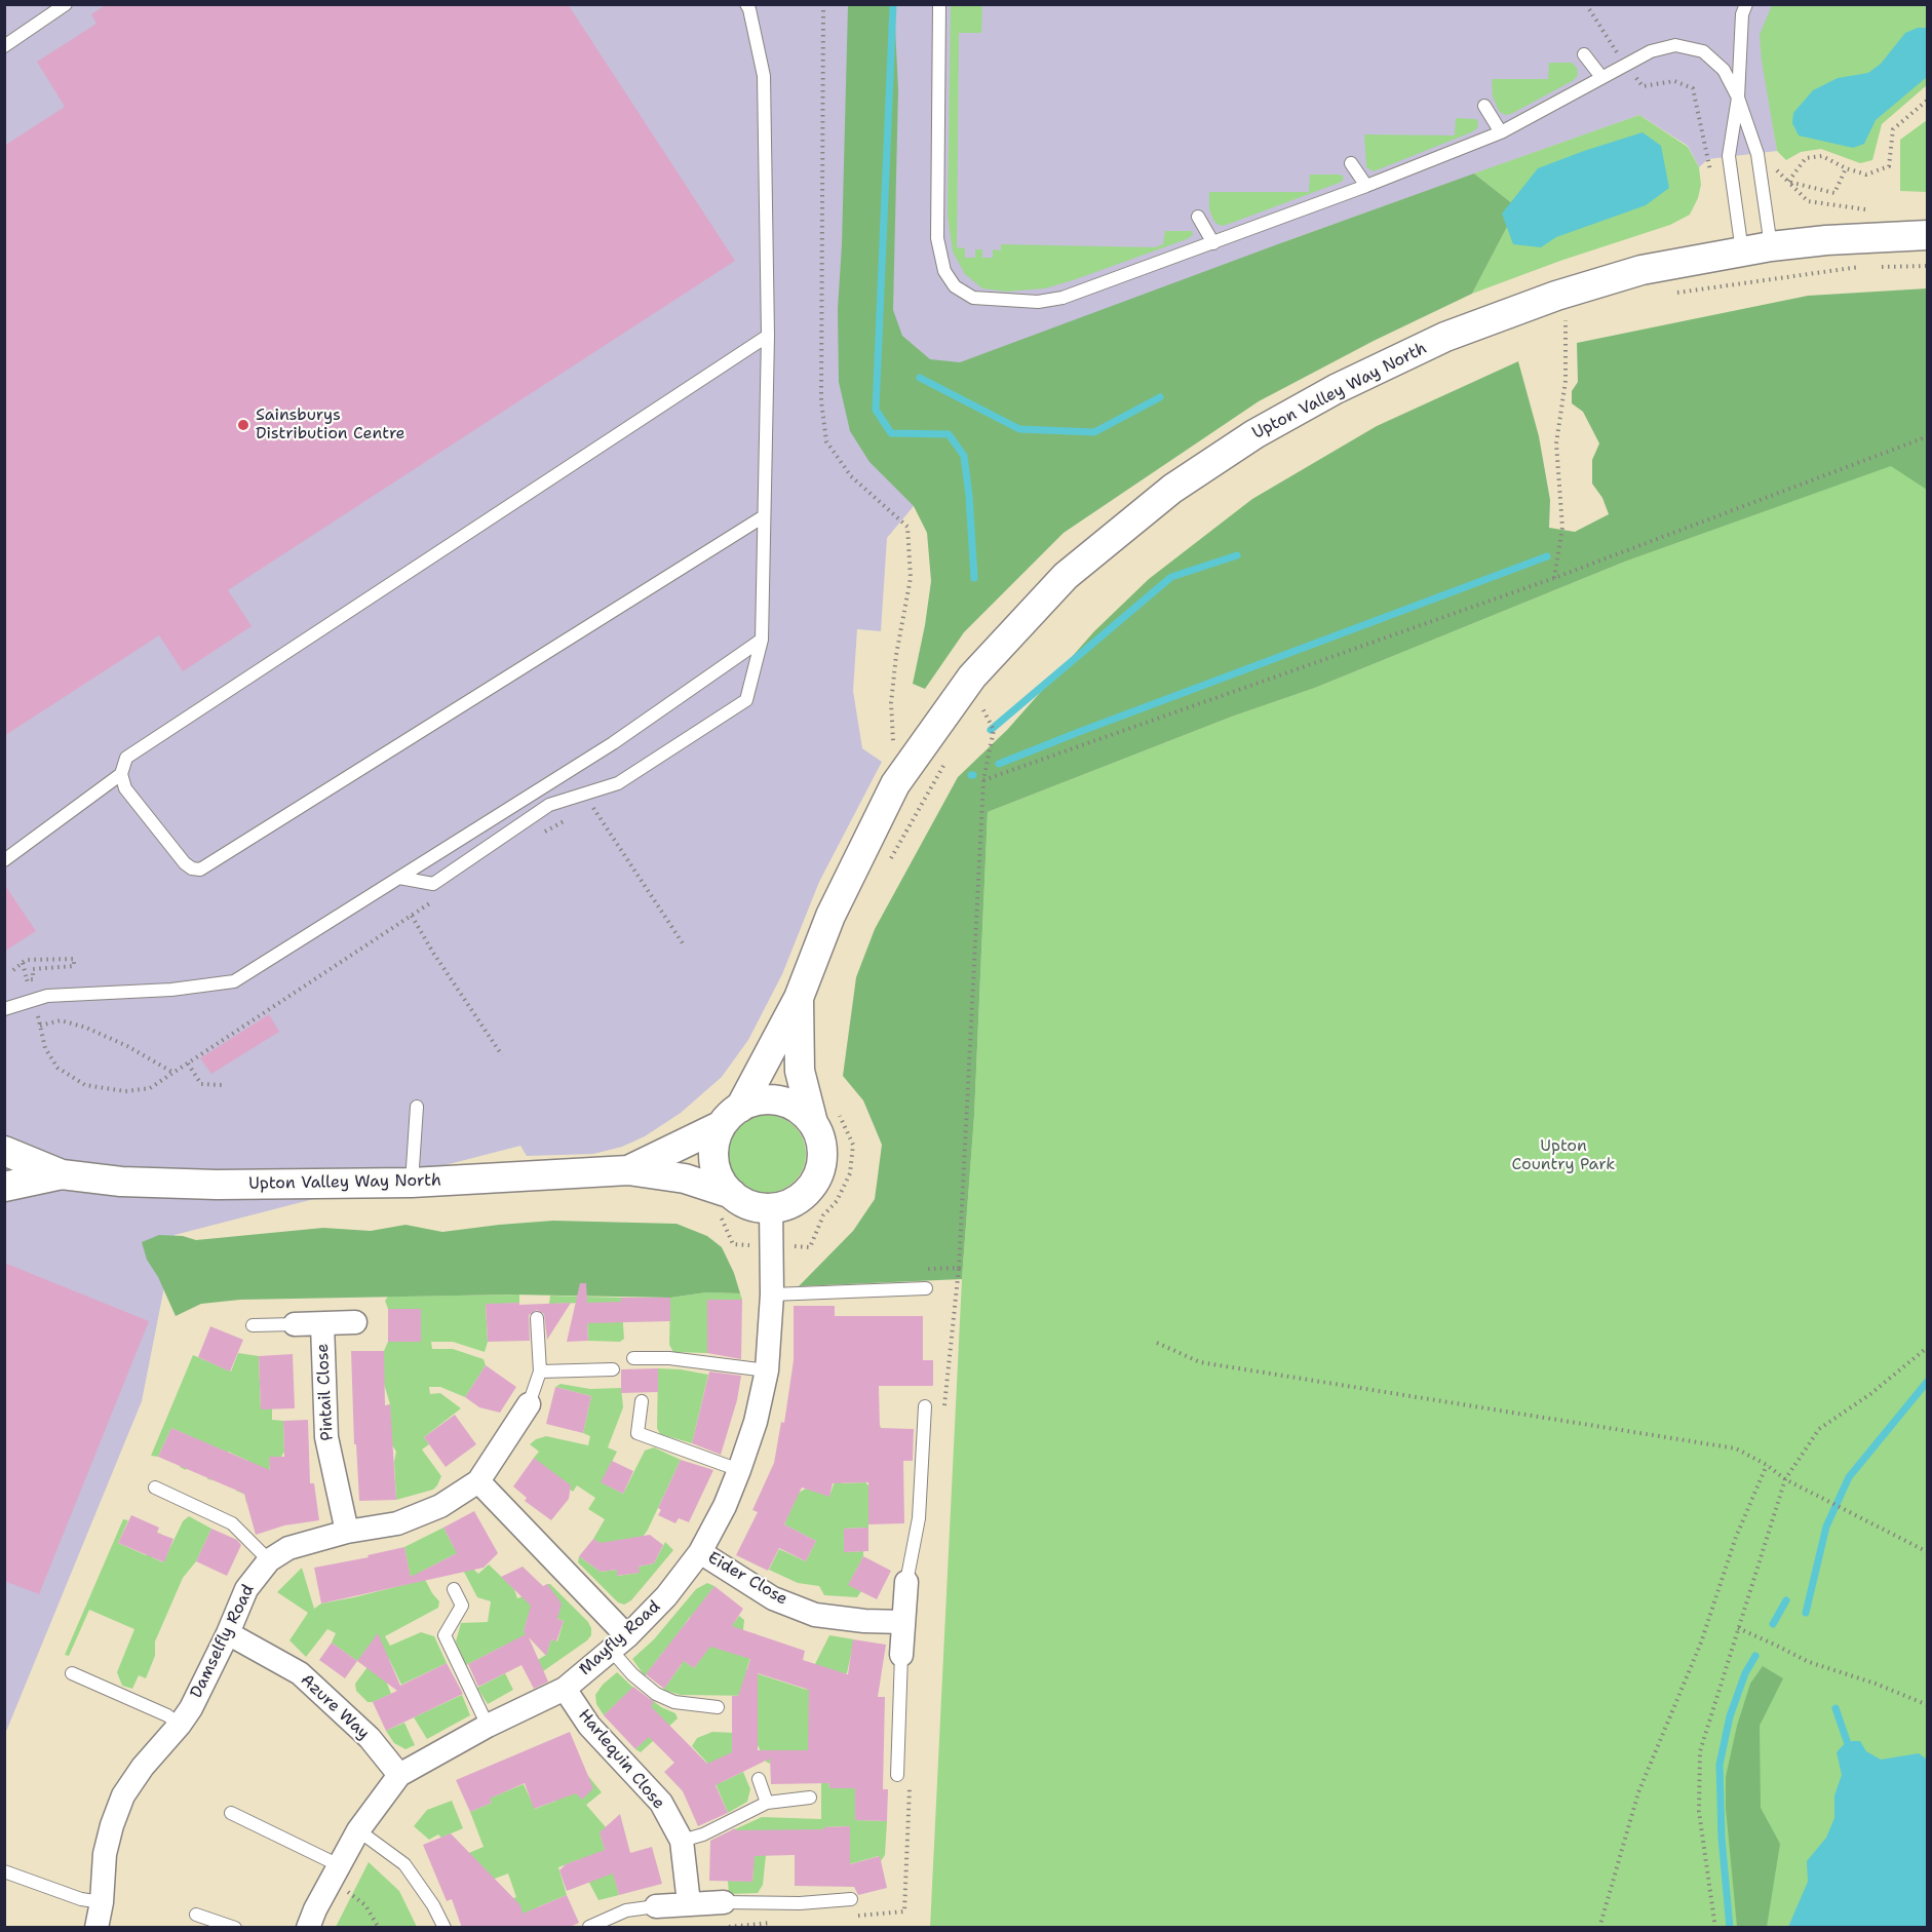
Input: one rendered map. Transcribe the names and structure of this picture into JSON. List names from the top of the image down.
{
  "streets": {
    "street": [
      "Upton Valley Way North",
      "Pintail Close",
      "Eider Close",
      "Mayfly Road",
      "Damselfly Road",
      "Azure Way",
      "Harlequin Close"
    ]
  },
  "crossings": [
    ["Upton Valley Way North", "Mayfly Road"],
    ["Pintail Close", "Damselfly Road"],
    ["Eider Close", "Mayfly Road"],
    ["Mayfly Road", "Azure Way"],
    ["Mayfly Road", "Harlequin Close"],
    ["Damselfly Road", "Azure Way"]
  ],
  "parks": ["Upton Country Park"],
  "places": ["Sainsburys Distribution Centre"]
}
